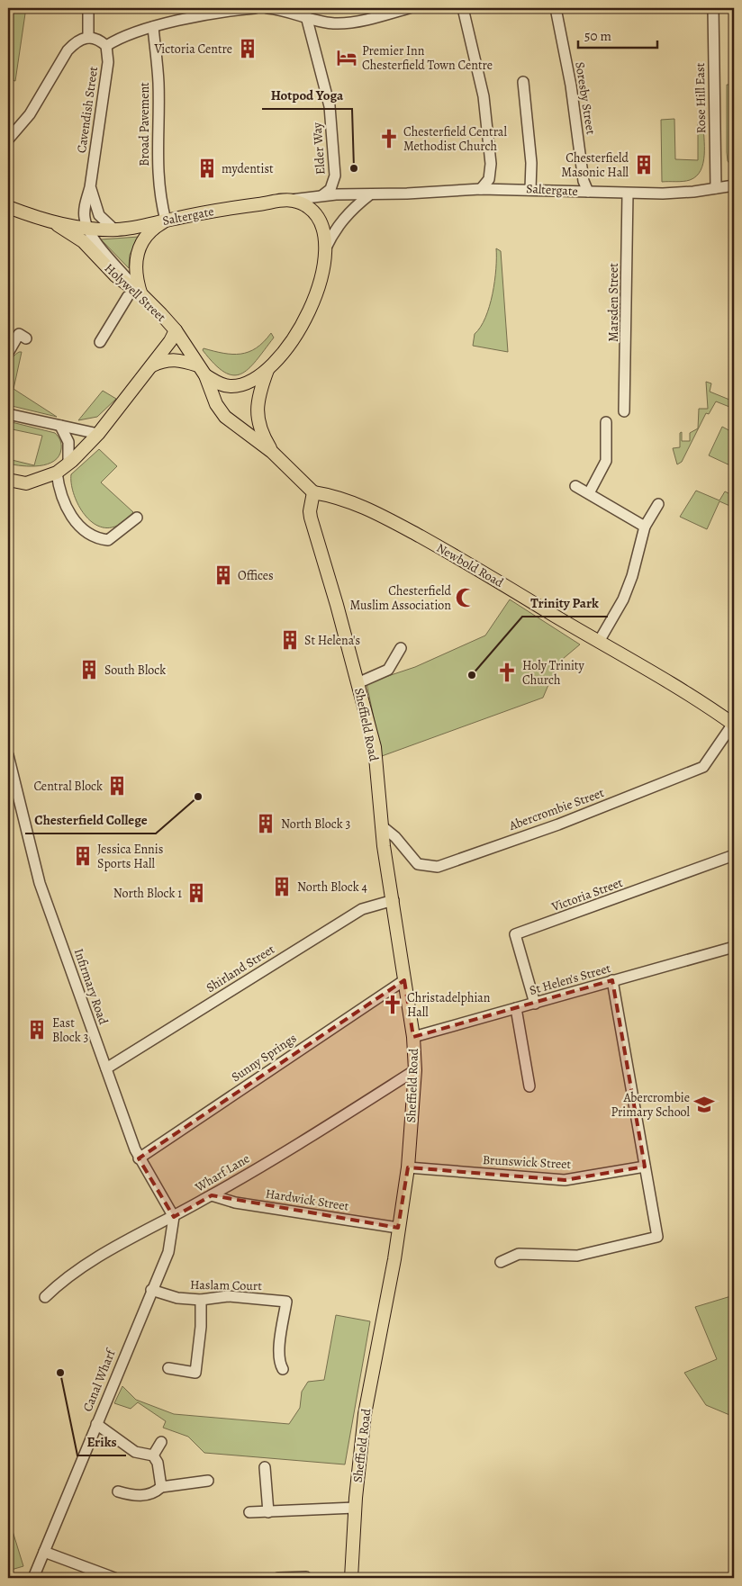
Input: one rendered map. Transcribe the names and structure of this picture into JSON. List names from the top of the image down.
{
  "streets": {
    "main road": [
      "Saltergate",
      "Holywell Street",
      "Newbold Road",
      "Sheffield Road"
    ],
    "street": [
      "Soresby Street",
      "Rose Hill East",
      "Cavendish Street",
      "Broad Pavement",
      "Elder Way",
      "Marsden Street",
      "Abercrombie Street",
      "Victoria Street",
      "Shirland Street",
      "St Helen's Street",
      "Infirmary Road",
      "Sunny Springs",
      "Brunswick Street",
      "Wharf Lane",
      "Hardwick Street",
      "Haslam Court",
      "Canal Wharf"
    ]
  },
  "crossings": [
    ["Soresby Street", "Saltergate"],
    ["Rose Hill East", "Saltergate"],
    ["Cavendish Street", "Saltergate"],
    ["Cavendish Street", "Holywell Street"],
    ["Broad Pavement", "Saltergate"],
    ["Elder Way", "Saltergate"],
    ["Saltergate", "Holywell Street"],
    ["Saltergate", "Marsden Street"],
    ["Holywell Street", "Newbold Road"],
    ["Holywell Street", "Sheffield Road"],
    ["Newbold Road", "Sheffield Road"],
    ["Newbold Road", "Abercrombie Street"],
    ["Sheffield Road", "Abercrombie Street"],
    ["Sheffield Road", "Shirland Street"],
    ["Sheffield Road", "St Helen's Street"],
    ["Sheffield Road", "Sunny Springs"],
    ["Sheffield Road", "Brunswick Street"],
    ["Sheffield Road", "Wharf Lane"],
    ["Sheffield Road", "Hardwick Street"],
    ["Victoria Street", "St Helen's Street"],
    ["Shirland Street", "Infirmary Road"],
    ["Infirmary Road", "Sunny Springs"],
    ["Infirmary Road", "Wharf Lane"],
    ["Infirmary Road", "Canal Wharf"],
    ["Wharf Lane", "Hardwick Street"],
    ["Wharf Lane", "Canal Wharf"],
    ["Haslam Court", "Canal Wharf"]
  ],
  "places": {
    "building": [
      "Victoria Centre",
      "Chesterfield Masonic Hall",
      "mydentist",
      "Offices",
      "St Helena's",
      "South Block",
      "Central Block",
      "North Block 3",
      "Jessica Ennis Sports Hall",
      "North Block 4",
      "North Block 1",
      "East Block 3"
    ],
    "hotel": ["Premier Inn Chesterfield Town Centre"],
    "church": ["Chesterfield Central Methodist Church", "Holy Trinity Church", "Christadelphian Hall"],
    "other": [
      "Hotpod Yoga",
      "Trinity Park",
      "Chesterfield College",
      "Eriks"
    ],
    "mosque": ["Chesterfield Muslim Association"],
    "school or university": ["Abercrombie Primary School"]
  },
  "scale_bar": "50 m"
}
